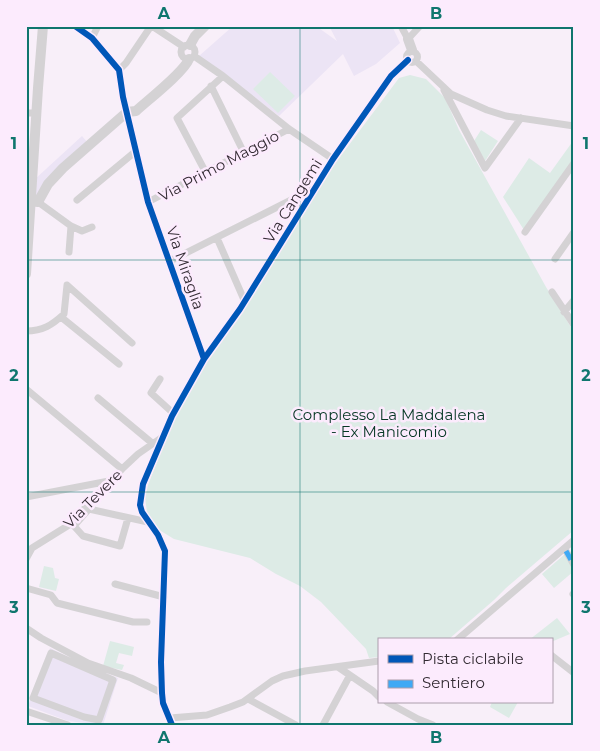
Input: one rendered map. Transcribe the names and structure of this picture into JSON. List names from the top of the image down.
{
  "streets": {
    "street": [
      "Via Primo Maggio",
      "Via Cangemi",
      "Via Miraglia",
      "Via Tevere"
    ]
  },
  "crossings": [
    ["Via Primo Maggio", "Via Miraglia"],
    ["Via Cangemi", "Via Miraglia"]
  ],
  "parks": ["Complesso La Maddalena - Ex Manicomio"],
  "legend": ["Pista ciclabile", "Sentiero"],
  "grid": {
    "columns": ["A", "B"],
    "rows": ["1", "2", "3"]
  }
}
